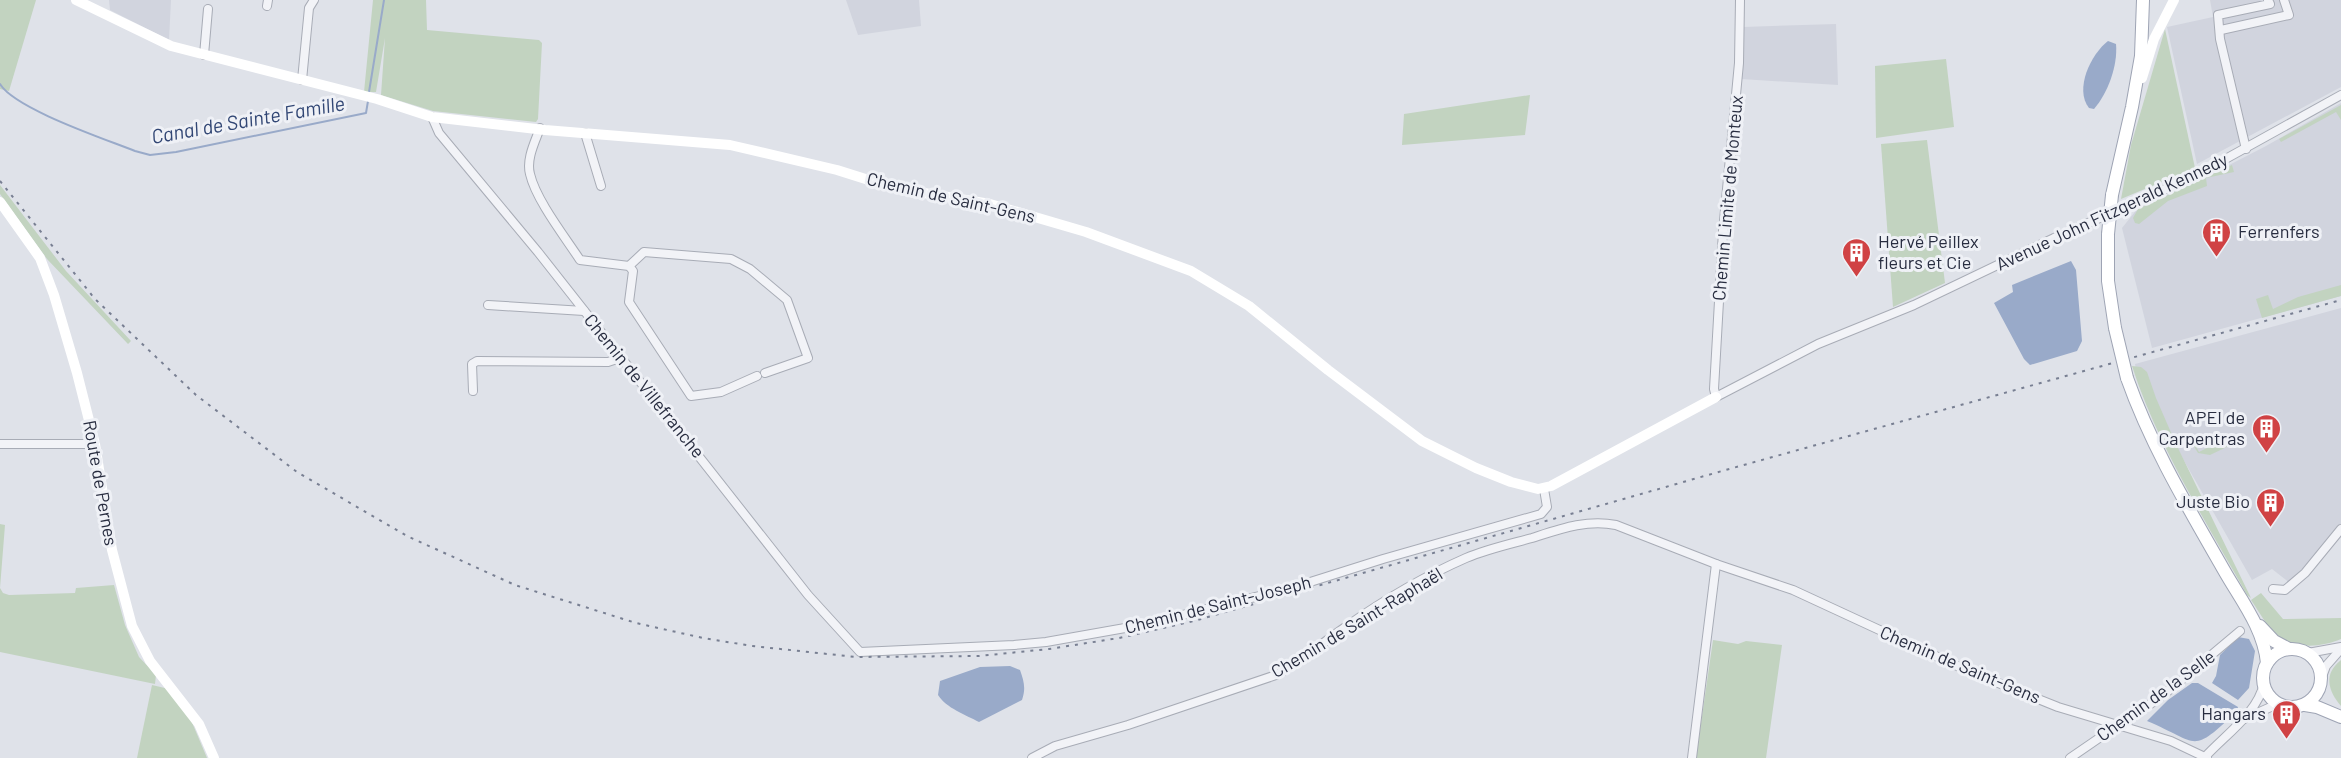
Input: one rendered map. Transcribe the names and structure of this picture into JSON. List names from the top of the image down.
{
  "streets": {
    "street": [
      "Chemin de Saint-Gens",
      "Chemin Limite de Monteux",
      "Avenue John Fitzgerald Kennedy",
      "Chemin de Villefranche",
      "Route de Pernes",
      "Chemin de Saint-Joseph",
      "Chemin de Saint-Raphaël",
      "Chemin de la Selle"
    ]
  },
  "crossings": [
    ["Chemin de Saint-Gens", "Chemin de Villefranche"],
    ["Chemin de Saint-Gens", "Chemin de Saint-Joseph"],
    ["Chemin de Saint-Gens", "Chemin de Saint-Raphaël"],
    ["Chemin de Saint-Gens", "Chemin de la Selle"],
    ["Chemin Limite de Monteux", "Avenue John Fitzgerald Kennedy"],
    ["Chemin de Villefranche", "Chemin de Saint-Joseph"]
  ],
  "water": ["Canal de Sainte Famille"],
  "places": {
    "building": [
      "Ferrenfers",
      "Hervé Peillex fleurs et Cie",
      "APEI de Carpentras",
      "Juste Bio",
      "Hangars"
    ]
  }
}
